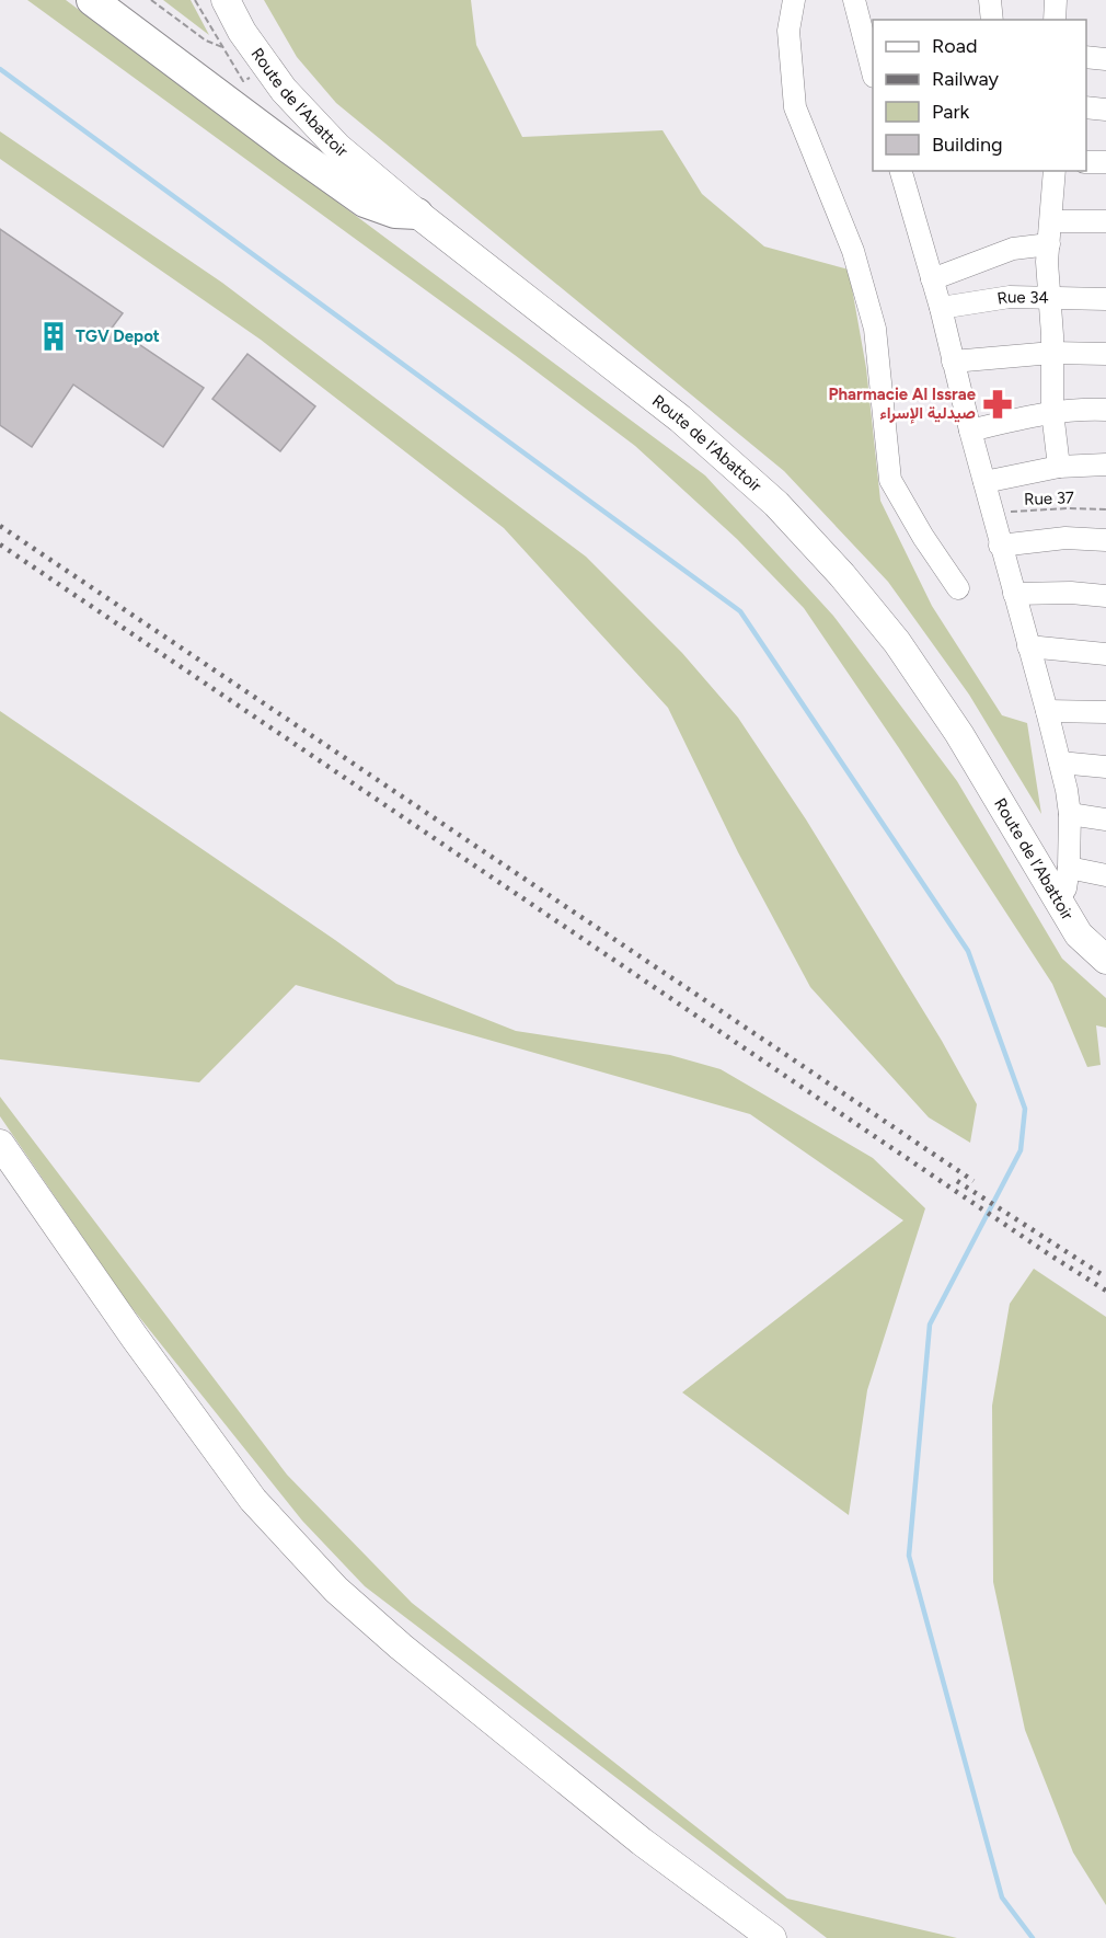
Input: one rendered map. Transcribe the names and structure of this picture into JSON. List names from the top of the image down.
{
  "streets": {
    "main road": ["Route de l’Abattoir"],
    "street": ["Rue 34"],
    "path": ["Rue 37"]
  },
  "places": {
    "building": ["TGV Depot"],
    "pharmacy": ["Pharmacie Al Issrae صيدلية الإسراء"]
  },
  "legend": [
    "Road",
    "Railway",
    "Park",
    "Building"
  ]
}
